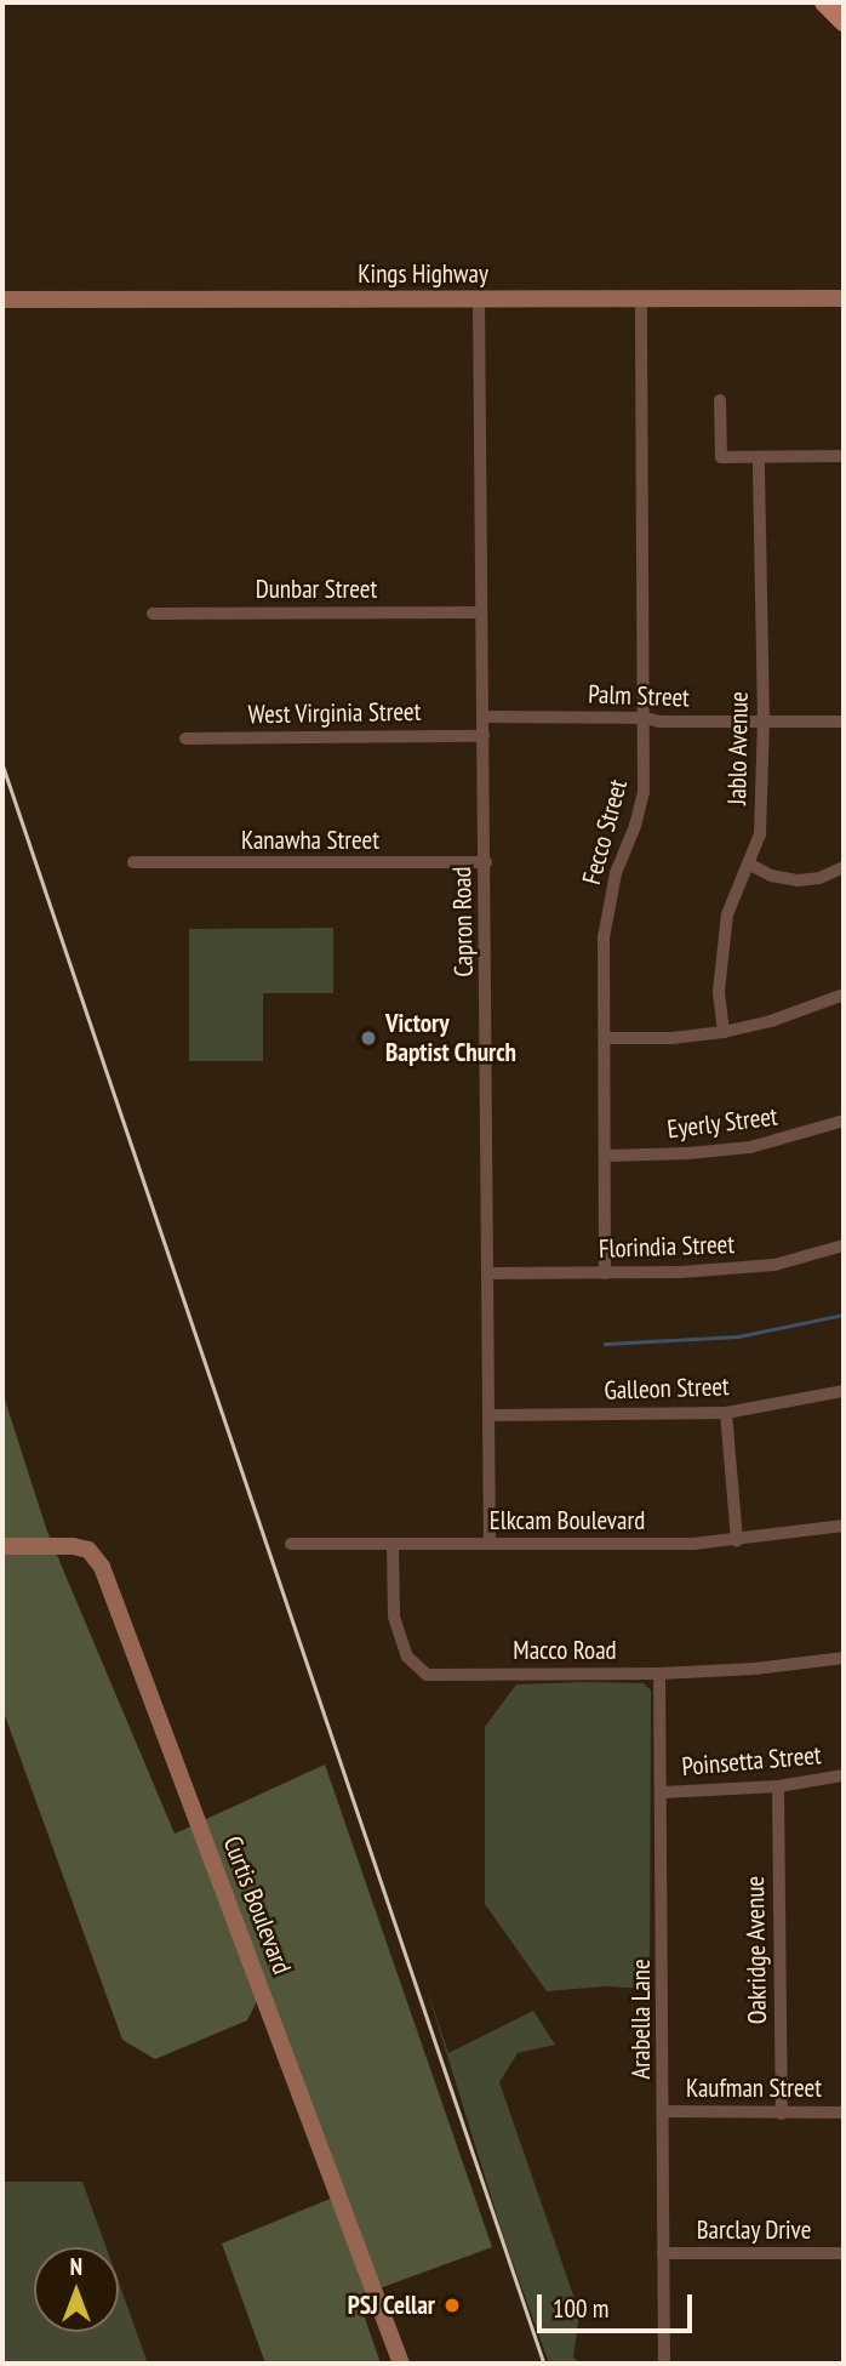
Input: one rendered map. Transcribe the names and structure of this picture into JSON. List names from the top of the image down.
{
  "streets": {
    "street": [
      "Kings Highway",
      "Dunbar Street",
      "Palm Street",
      "West Virginia Street",
      "Jablo Avenue",
      "Fecco Street",
      "Kanawha Street",
      "Capron Road",
      "Eyerly Street",
      "Florindia Street",
      "Galleon Street",
      "Elkcam Boulevard",
      "Macco Road",
      "Poinsetta Street",
      "Curtis Boulevard",
      "Oakridge Avenue",
      "Arabella Lane",
      "Kaufman Street",
      "Barclay Drive"
    ]
  },
  "crossings": [
    ["Kings Highway", "Fecco Street"],
    ["Kings Highway", "Capron Road"],
    ["Dunbar Street", "Capron Road"],
    ["Palm Street", "Jablo Avenue"],
    ["Palm Street", "Fecco Street"],
    ["Palm Street", "Capron Road"],
    ["West Virginia Street", "Capron Road"],
    ["Fecco Street", "Eyerly Street"],
    ["Fecco Street", "Florindia Street"],
    ["Kanawha Street", "Capron Road"],
    ["Capron Road", "Florindia Street"],
    ["Capron Road", "Galleon Street"],
    ["Capron Road", "Elkcam Boulevard"],
    ["Elkcam Boulevard", "Macco Road"],
    ["Macco Road", "Arabella Lane"],
    ["Poinsetta Street", "Oakridge Avenue"],
    ["Poinsetta Street", "Arabella Lane"],
    ["Oakridge Avenue", "Kaufman Street"],
    ["Arabella Lane", "Kaufman Street"],
    ["Arabella Lane", "Barclay Drive"]
  ],
  "places": ["Victory Baptist Church", "PSJ Cellar"],
  "scale_bar": "100 m",
  "north": "top"
}
